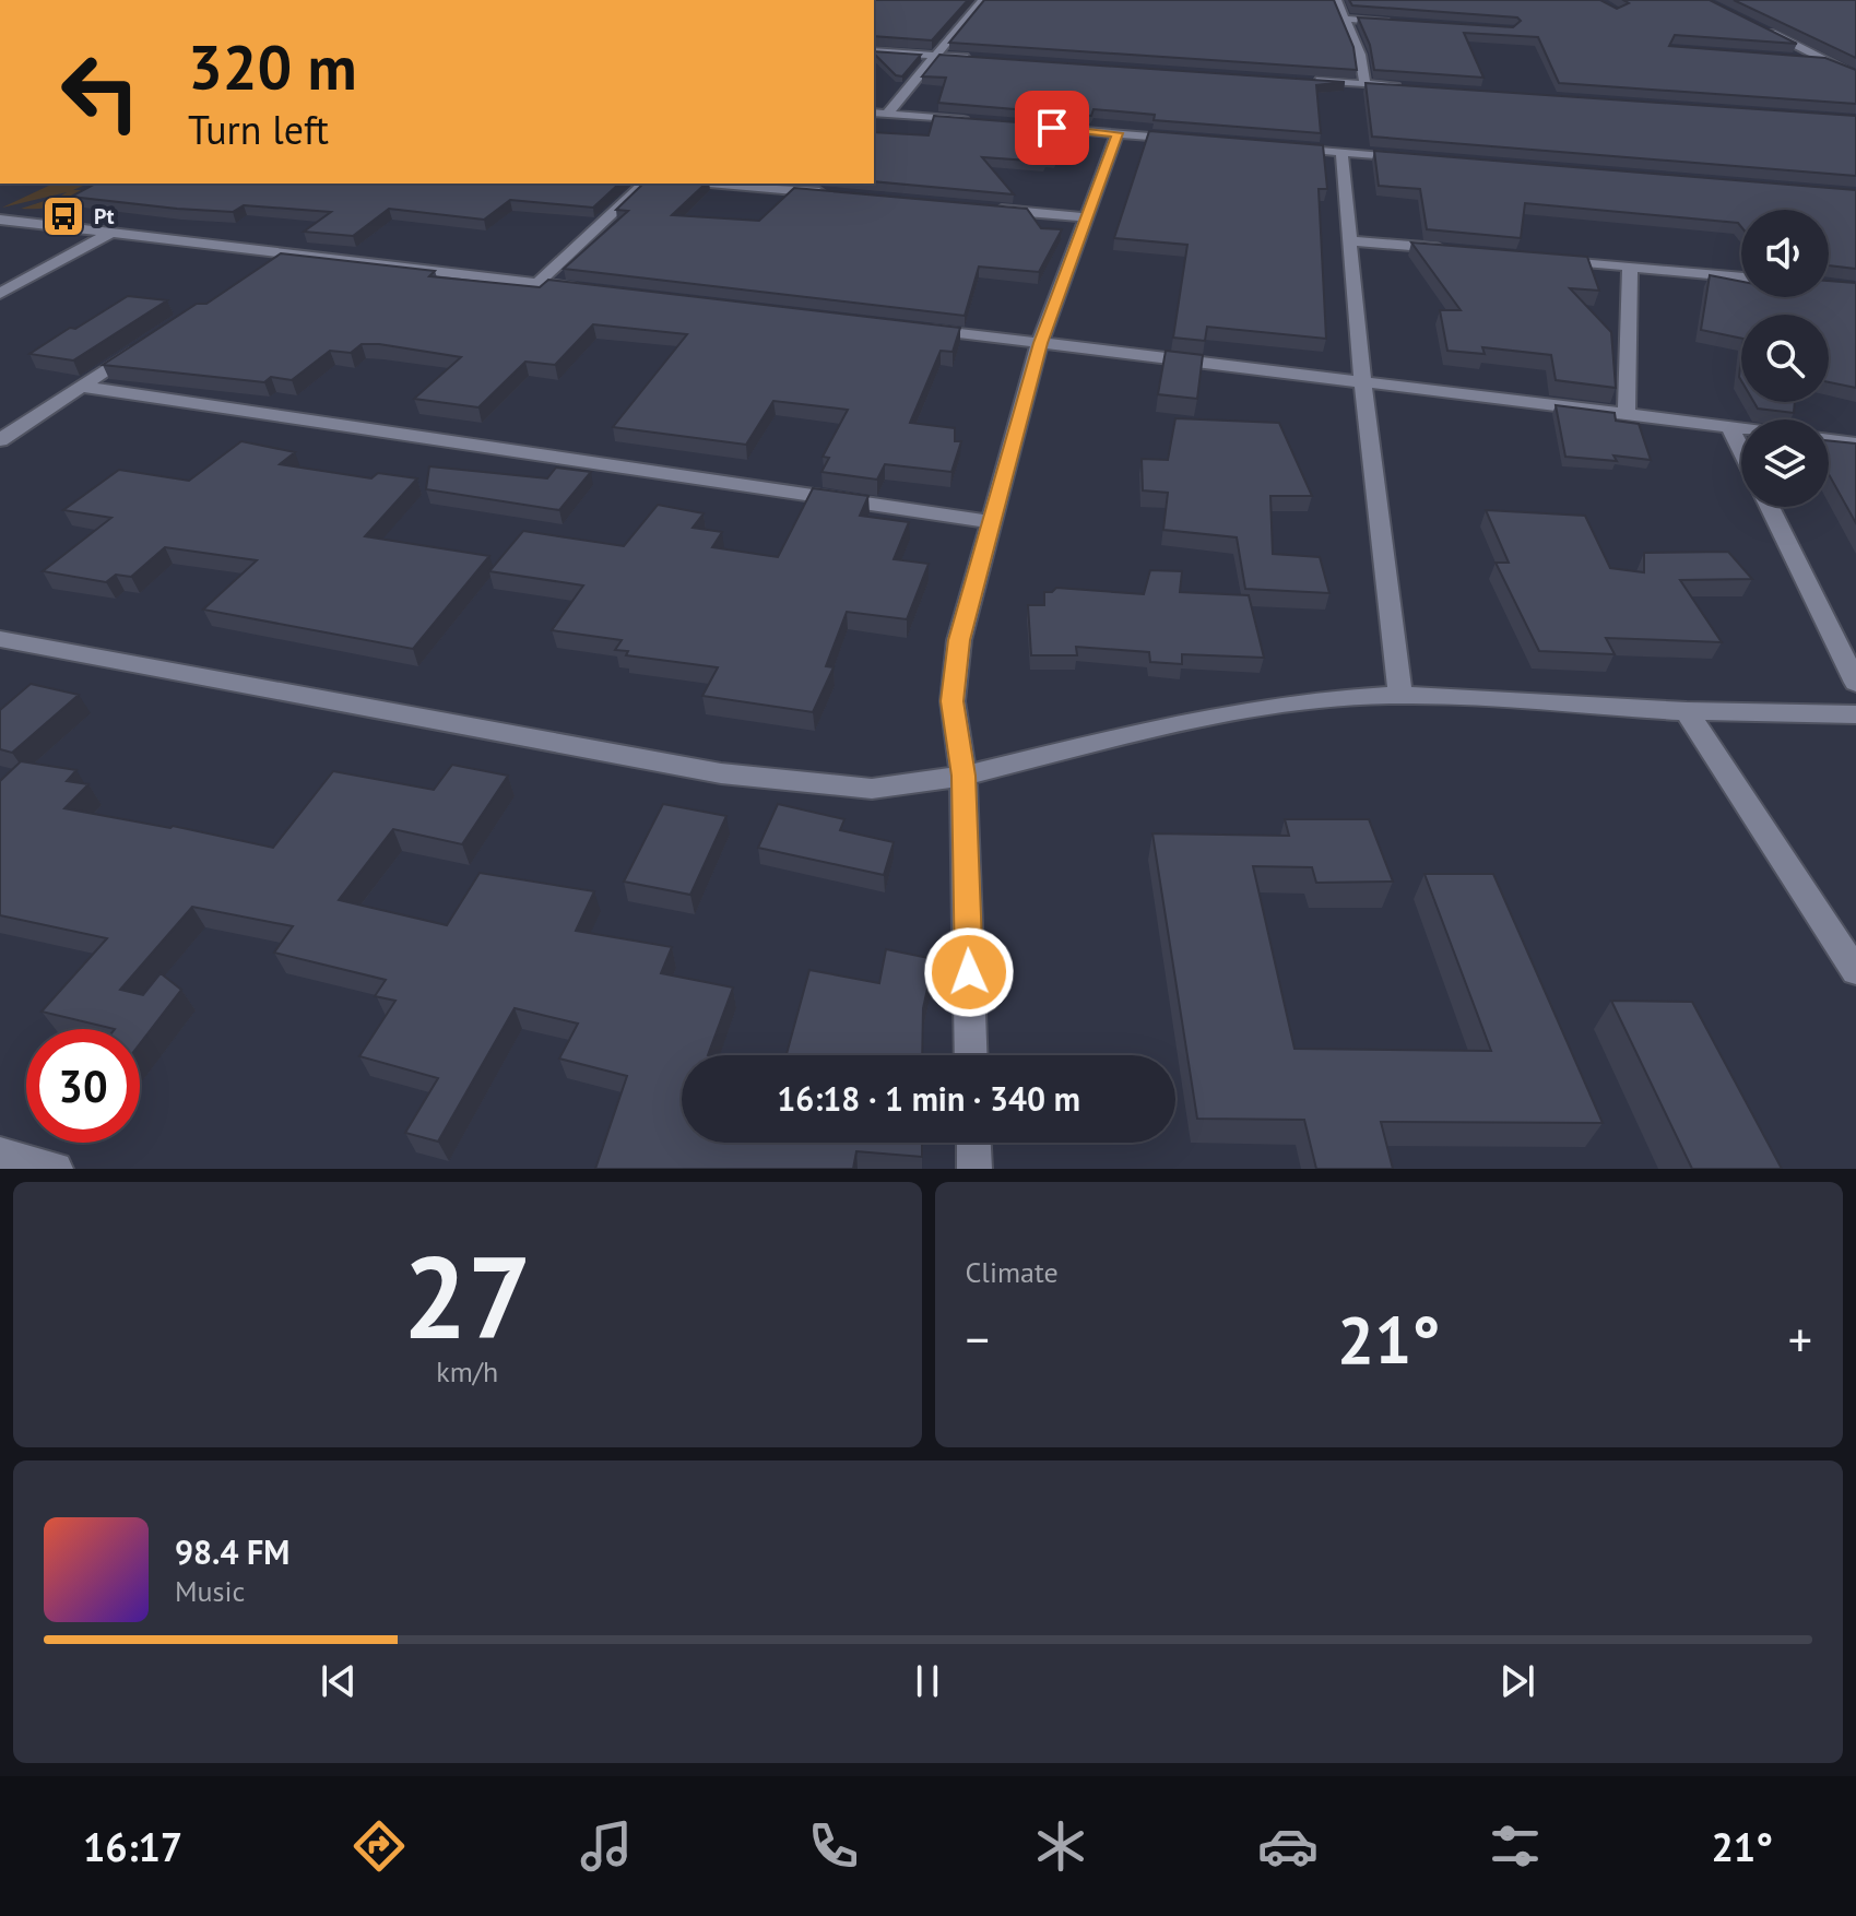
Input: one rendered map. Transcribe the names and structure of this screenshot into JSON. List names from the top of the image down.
{
  "places": {
    "bus stop": ["Pt"]
  },
  "page": {
    "turn": ["320 m", "Turn left"],
    "limit": "30",
    "trip": "16:18 · 1 min · 340 m",
    "tile": [
      ["27", "km/h"],
      "Climate"
    ],
    "heat": ["−", "21°", "+"],
    "song": ["98.4 FM", "Music"],
    "tabs": ["16:17", "21°"]
  }
}
